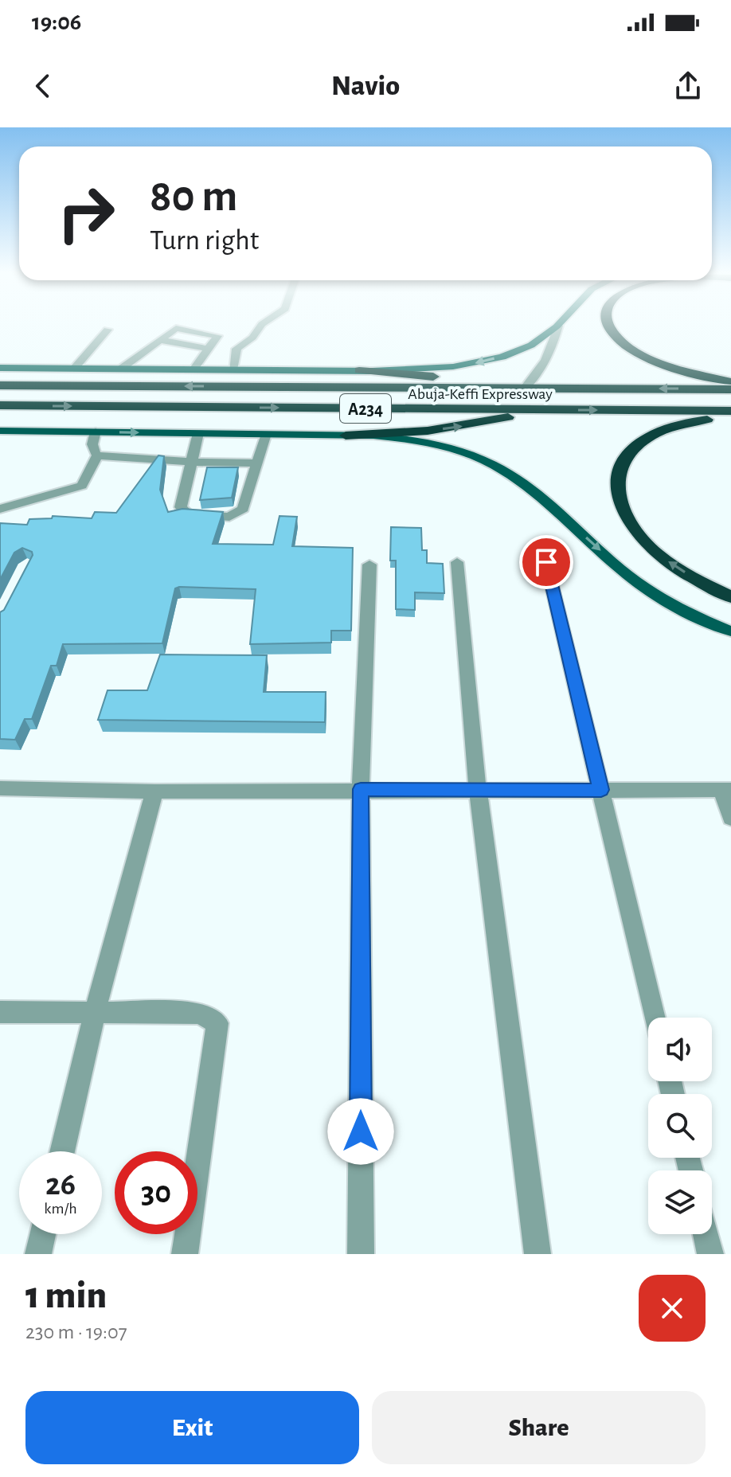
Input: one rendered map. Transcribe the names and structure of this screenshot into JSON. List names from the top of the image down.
{
  "streets": {
    "highway": ["Abuja-Keffi Expressway", "A234"]
  },
  "page": {
    "status": "19:06",
    "header": "Navio",
    "turn": ["80 m", "Turn right"],
    "speed": "26 km/h",
    "limit": "30",
    "heading": ["1 min", "230 m · 19:07"],
    "buttons": ["Exit", "Share"]
  }
}
